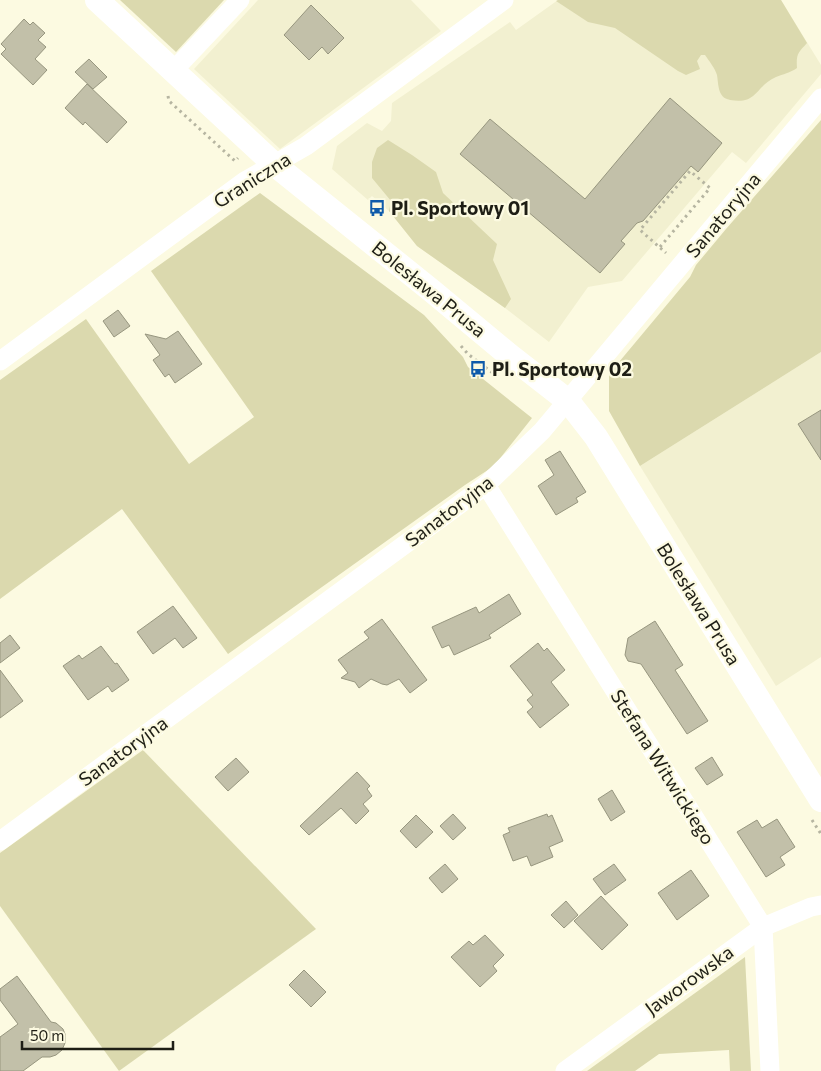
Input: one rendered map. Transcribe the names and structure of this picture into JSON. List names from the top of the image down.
{
  "streets": {
    "street": [
      "Graniczna",
      "Sanatoryjna",
      "Bolesława Prusa",
      "Stefana Witwickiego",
      "Jaworowska"
    ]
  },
  "crossings": [
    ["Graniczna", "Bolesława Prusa"],
    ["Sanatoryjna", "Bolesława Prusa"],
    ["Sanatoryjna", "Stefana Witwickiego"],
    ["Stefana Witwickiego", "Jaworowska"]
  ],
  "places": {
    "bus stop": ["Pl. Sportowy 01", "Pl. Sportowy 02"]
  },
  "scale_bar": "50 m"
}
